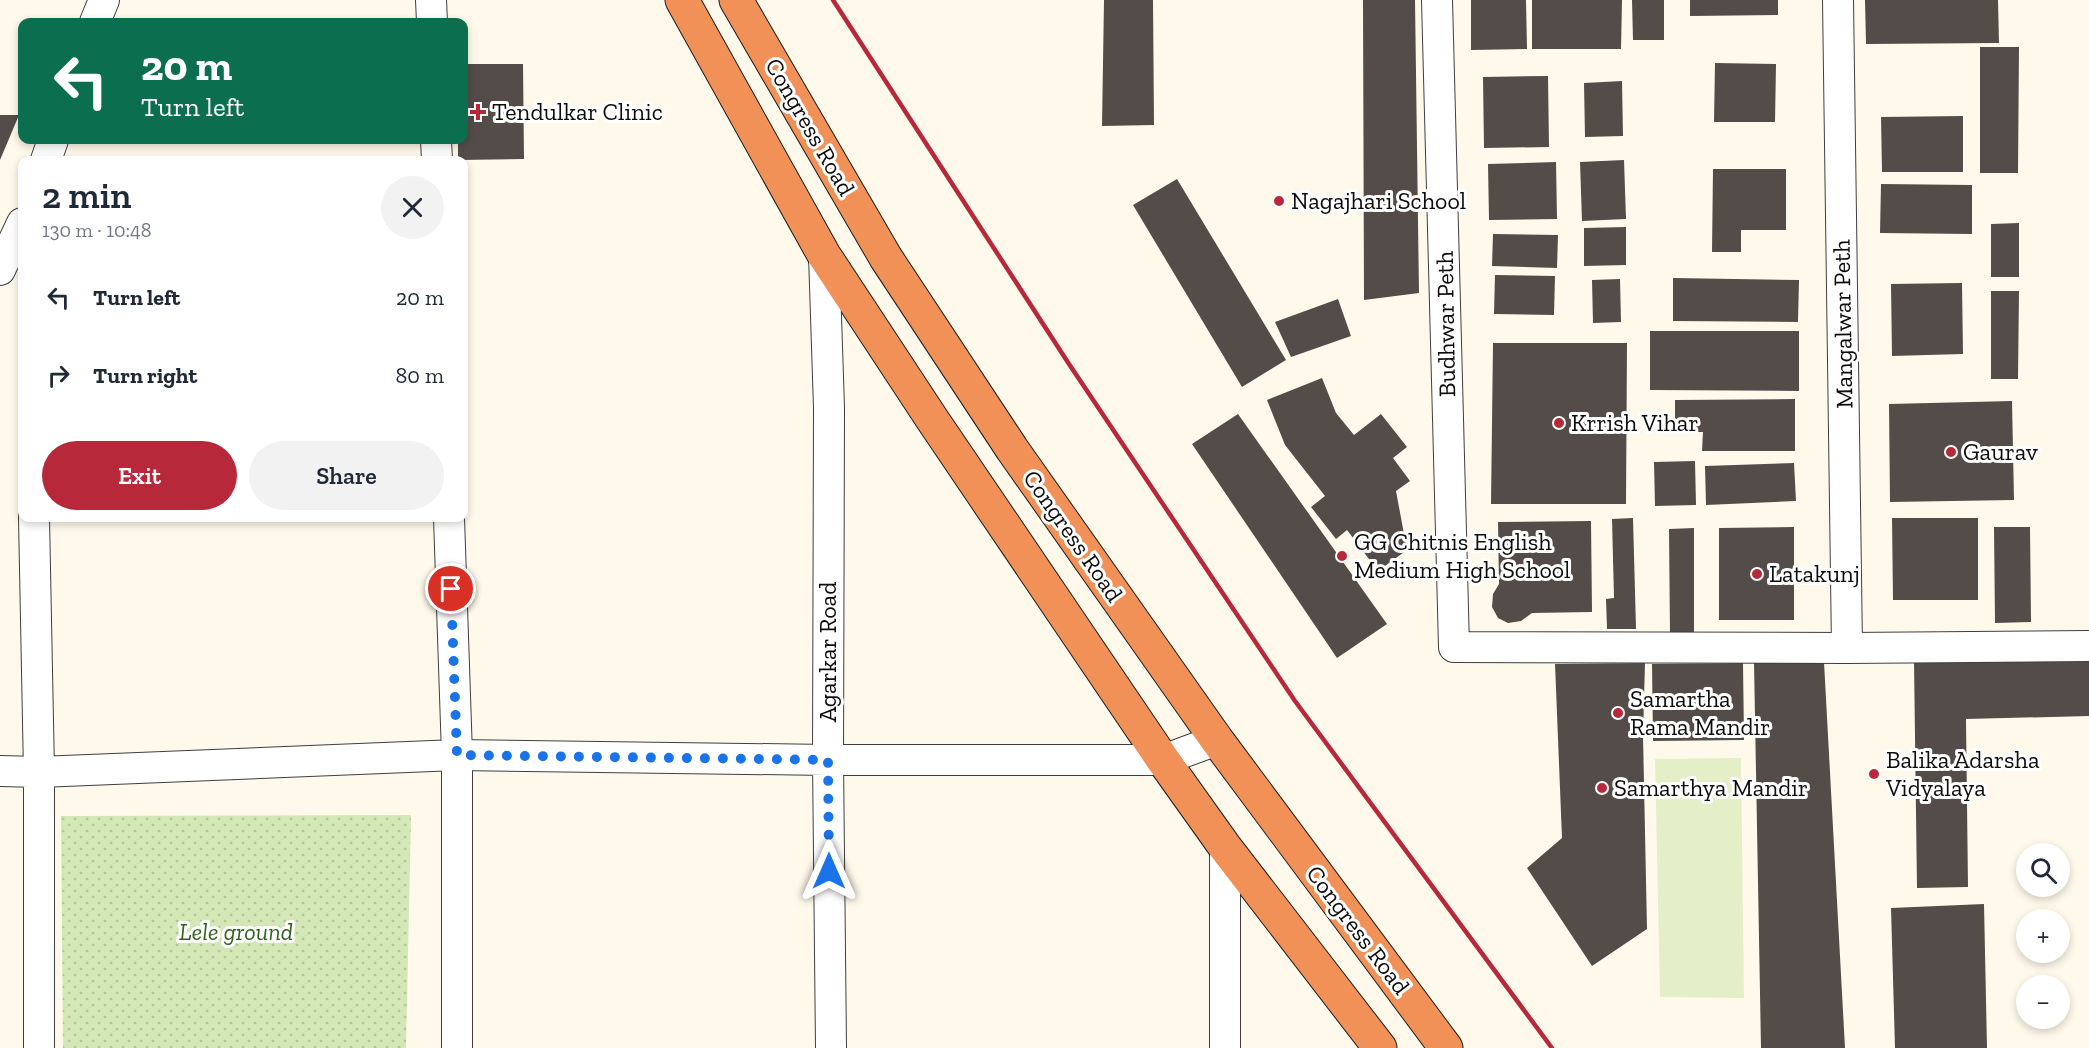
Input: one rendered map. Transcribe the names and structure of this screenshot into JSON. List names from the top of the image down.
{
  "streets": {
    "highway": ["Congress Road"],
    "street": ["Budhwar Peth", "Mangalwar Peth", "Agarkar Road"]
  },
  "crossings": [
    ["Congress Road", "Agarkar Road"],
    ["Budhwar Peth", "Mangalwar Peth"]
  ],
  "parks": ["Lele ground"],
  "places": {
    "health": ["Tendulkar Clinic"],
    "other": [
      "Nagajhari School",
      "Krrish Vihar",
      "Gaurav",
      "GG Chitnis English Medium High School",
      "Latakunj",
      "Samartha Rama Mandir",
      "Balika Adarsha Vidyalaya",
      "Samarthya Mandir"
    ]
  },
  "page": {
    "turn": ["20 m", "Turn left"],
    "heading": ["2 min", "130 m · 10:48"],
    "list": [
      {
        "name": "Turn left",
        "value": "20 m"
      },
      {
        "name": "Turn right",
        "value": "80 m"
      }
    ],
    "buttons": ["Exit", "Share"],
    "map_buttons": ["+", "−"]
  }
}
